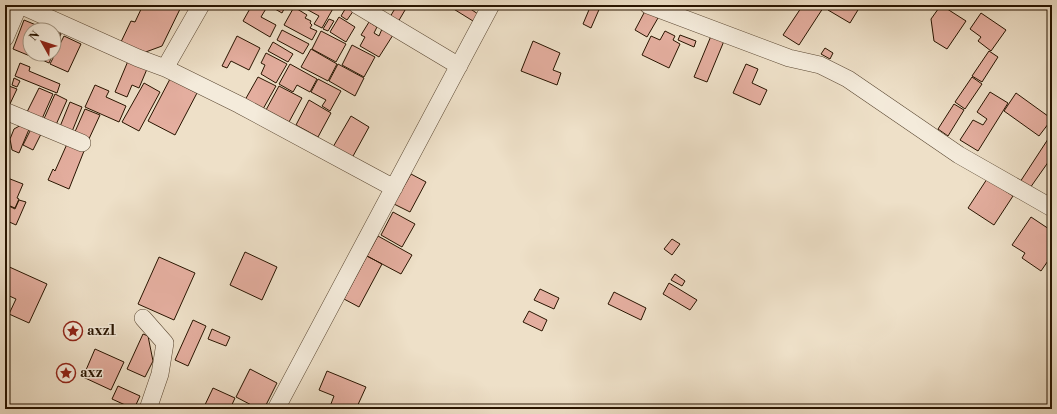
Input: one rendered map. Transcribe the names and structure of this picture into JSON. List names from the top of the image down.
{
  "places": {
    "place": ["axz1", "axz"]
  },
  "north": "top left"
}
